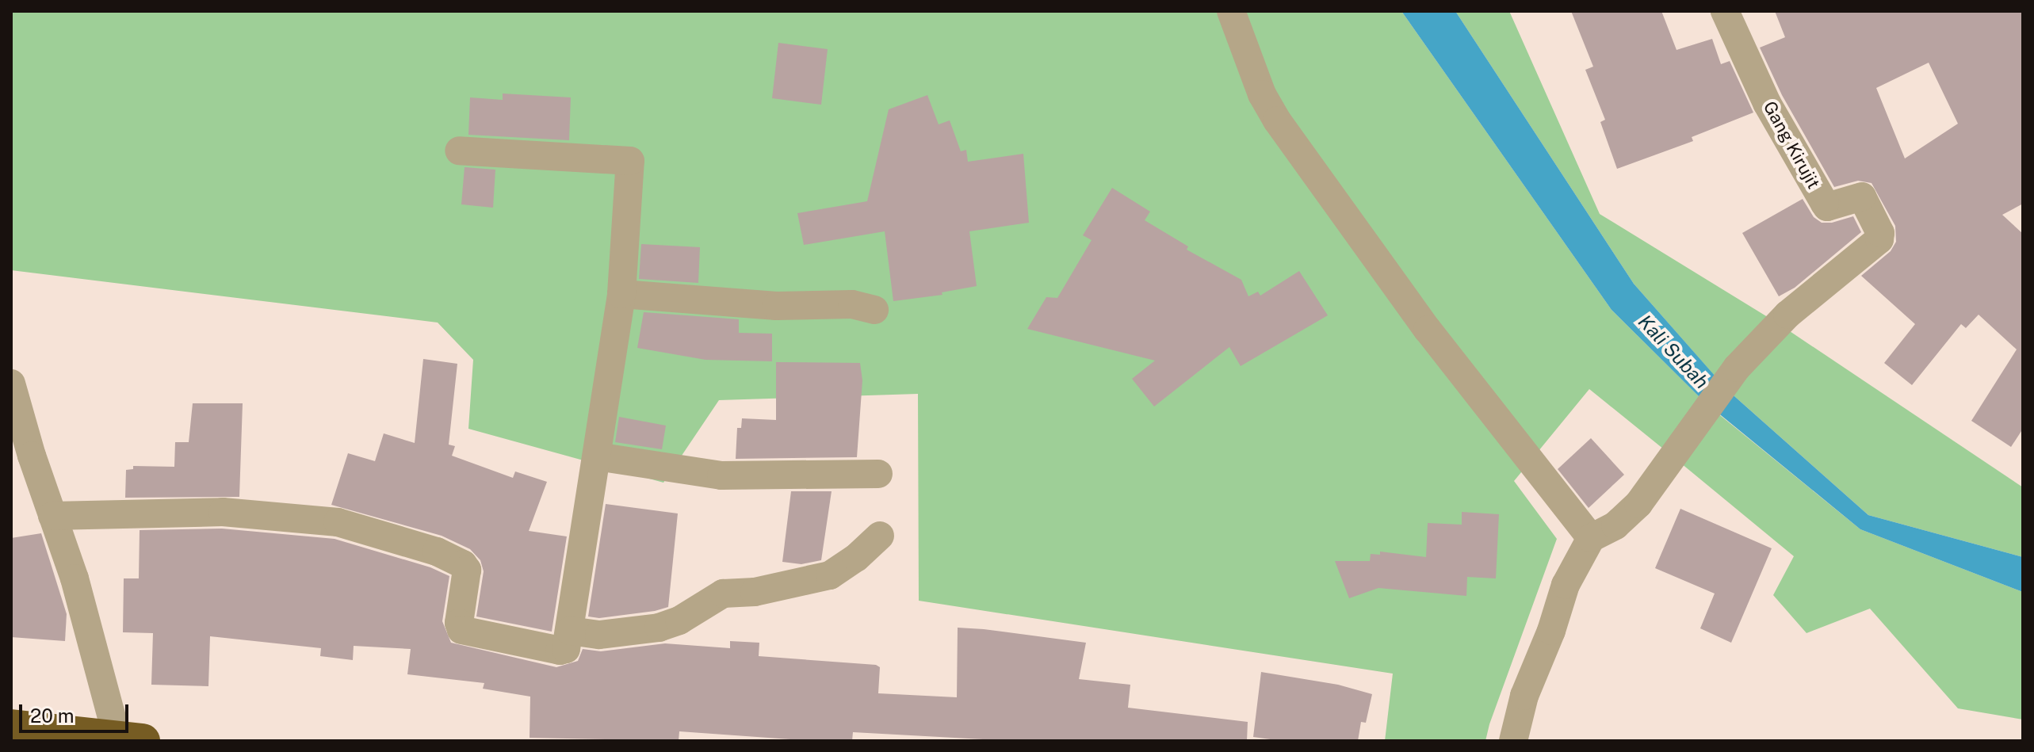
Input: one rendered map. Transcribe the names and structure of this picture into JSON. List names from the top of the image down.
{
  "streets": {
    "street": ["Gang Kirujit"]
  },
  "water": ["Kali Subah"],
  "scale_bar": "20 m"
}
